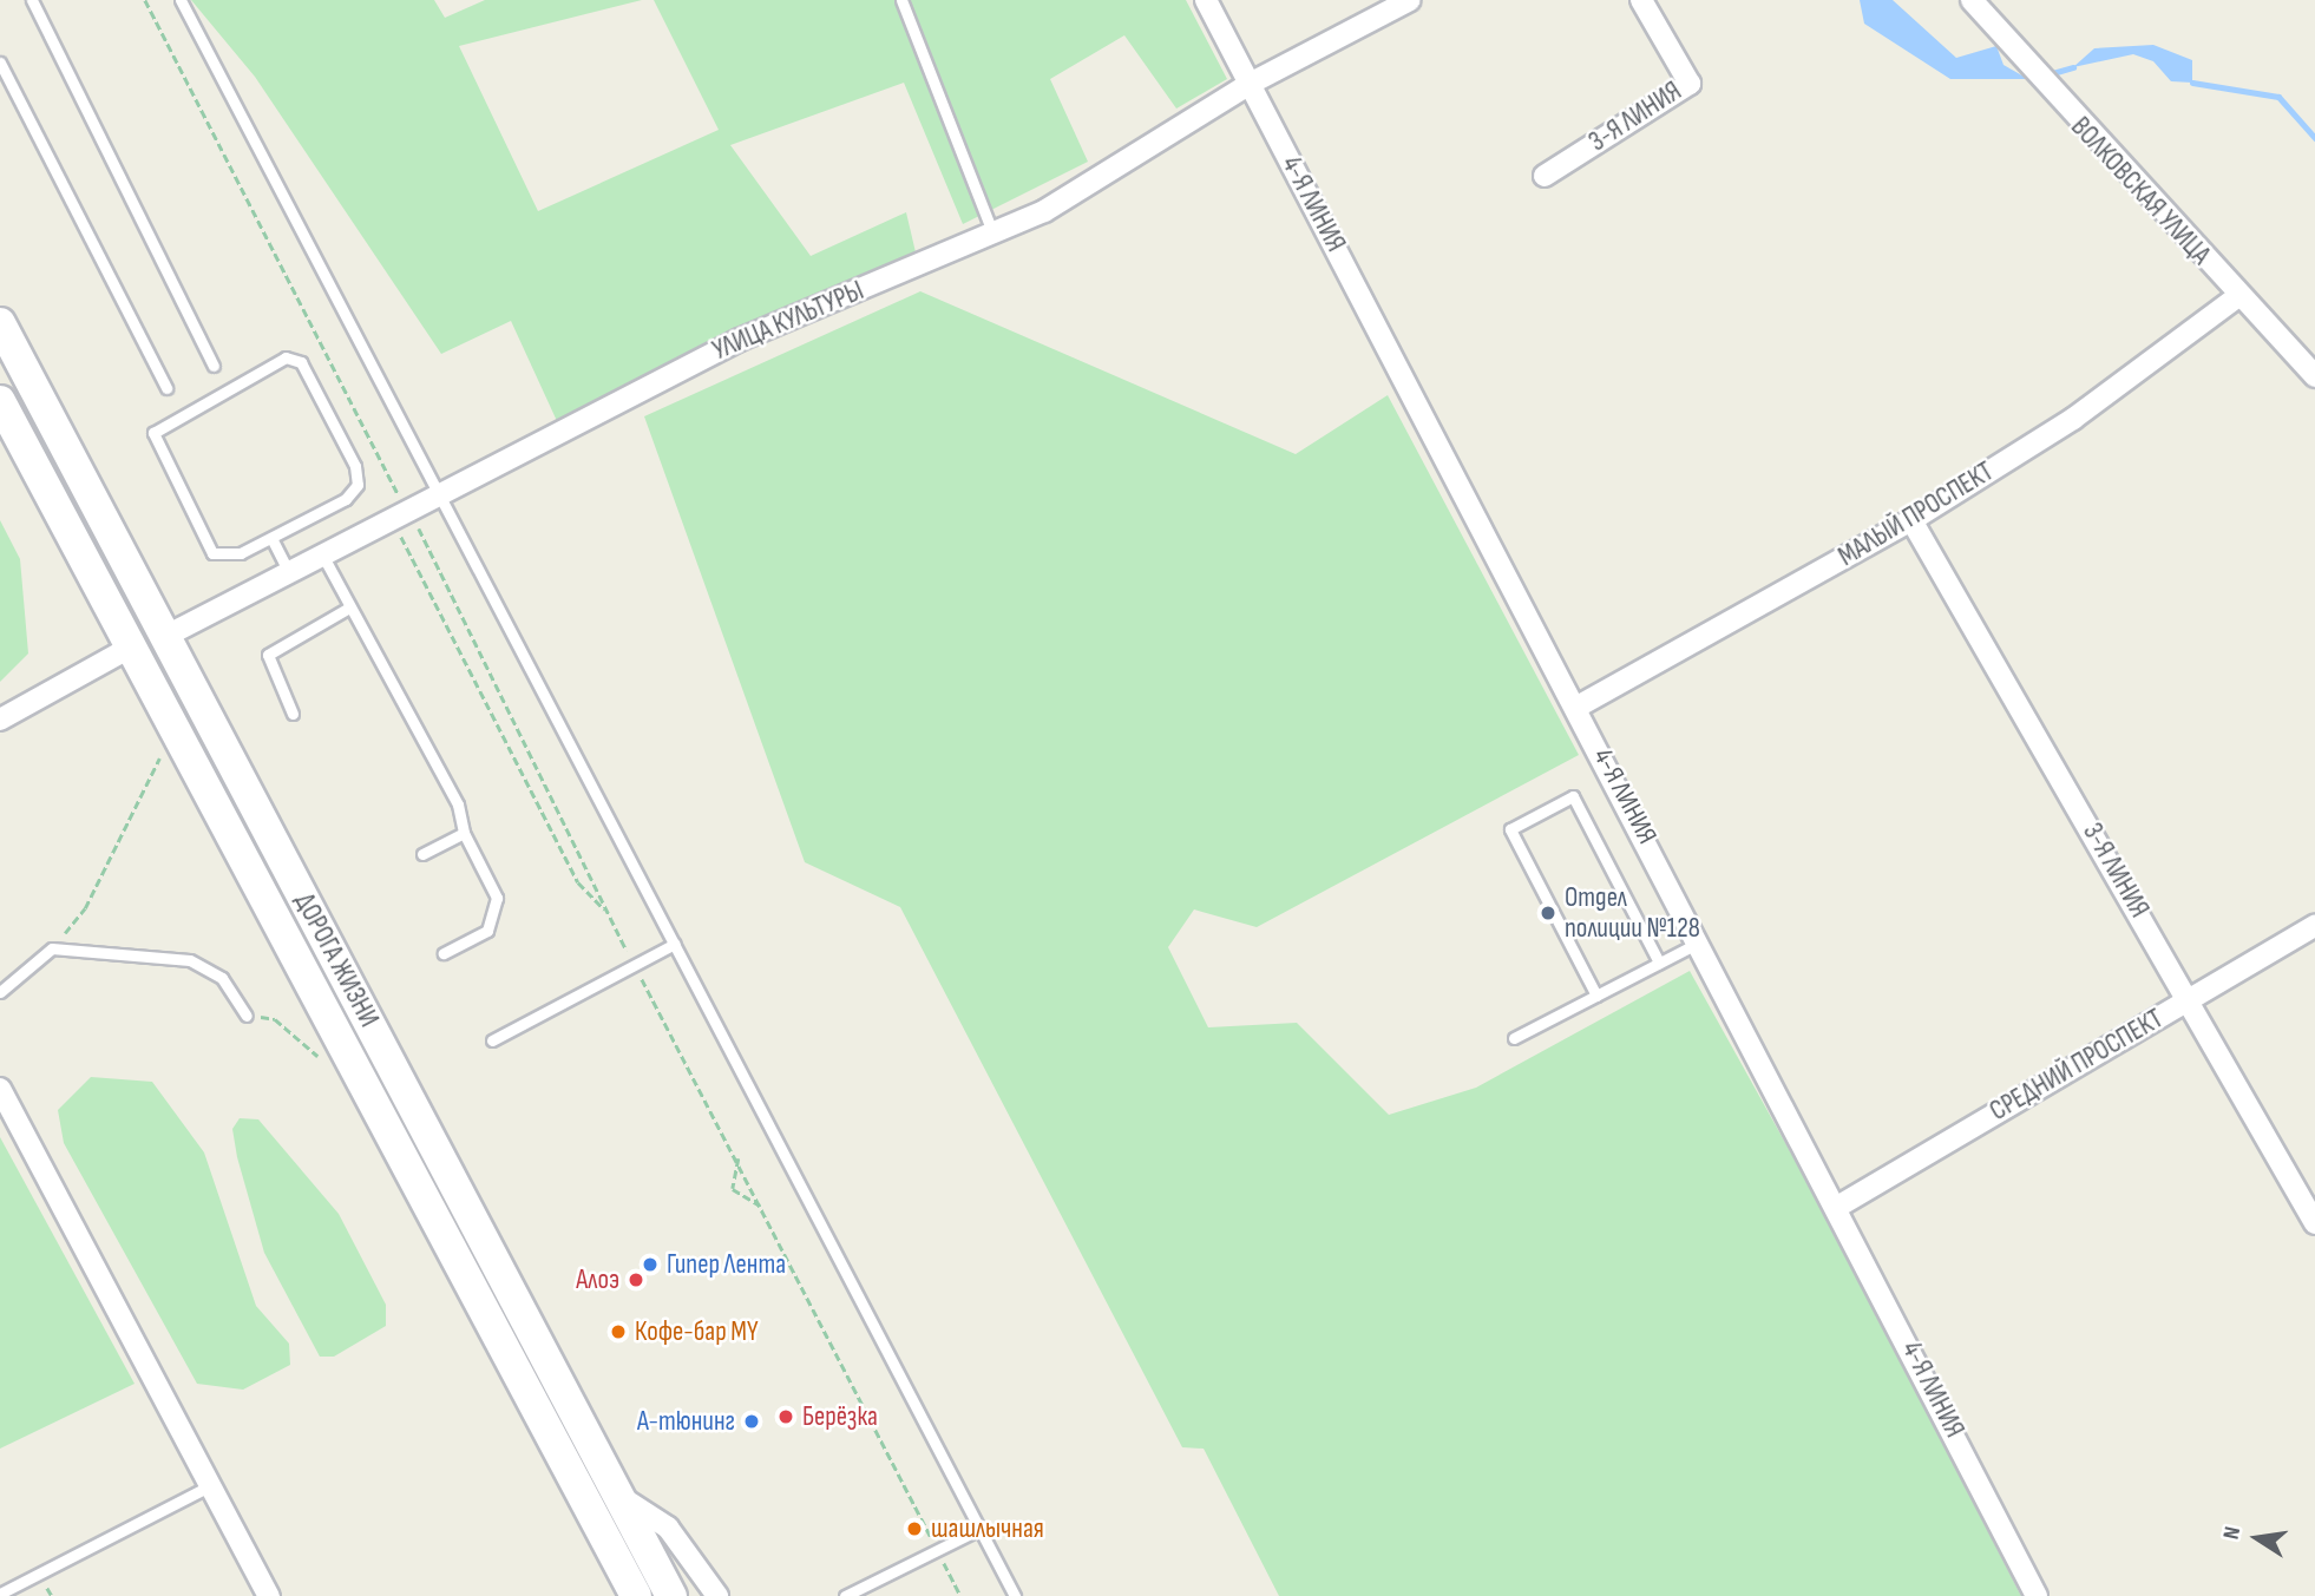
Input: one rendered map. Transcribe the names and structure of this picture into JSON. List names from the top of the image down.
{
  "streets": {
    "main road": ["ДОРОГА ЖИЗНИ"],
    "street": [
      "3-Я ЛИНИЯ",
      "ВОЛКОВСКАЯ УЛИЦА",
      "4-Я ЛИНИЯ",
      "УЛИЦА КУЛЬТУРЫ",
      "МАЛЫЙ ПРОСПЕКТ",
      "СРЕДНИЙ ПРОСПЕКТ"
    ]
  },
  "crossings": [
    ["3-Я ЛИНИЯ", "МАЛЫЙ ПРОСПЕКТ"],
    ["3-Я ЛИНИЯ", "СРЕДНИЙ ПРОСПЕКТ"],
    ["ВОЛКОВСКАЯ УЛИЦА", "МАЛЫЙ ПРОСПЕКТ"],
    ["4-Я ЛИНИЯ", "УЛИЦА КУЛЬТУРЫ"],
    ["4-Я ЛИНИЯ", "МАЛЫЙ ПРОСПЕКТ"],
    ["4-Я ЛИНИЯ", "СРЕДНИЙ ПРОСПЕКТ"],
    ["УЛИЦА КУЛЬТУРЫ", "ДОРОГА ЖИЗНИ"]
  ],
  "places": [
    "Отдел полиции №128",
    "Гипер Лента",
    "Алоэ",
    "Кофе-бар MY",
    "Берёзка",
    "А-тюнинг",
    "шашлычная"
  ],
  "north": "left"
}
